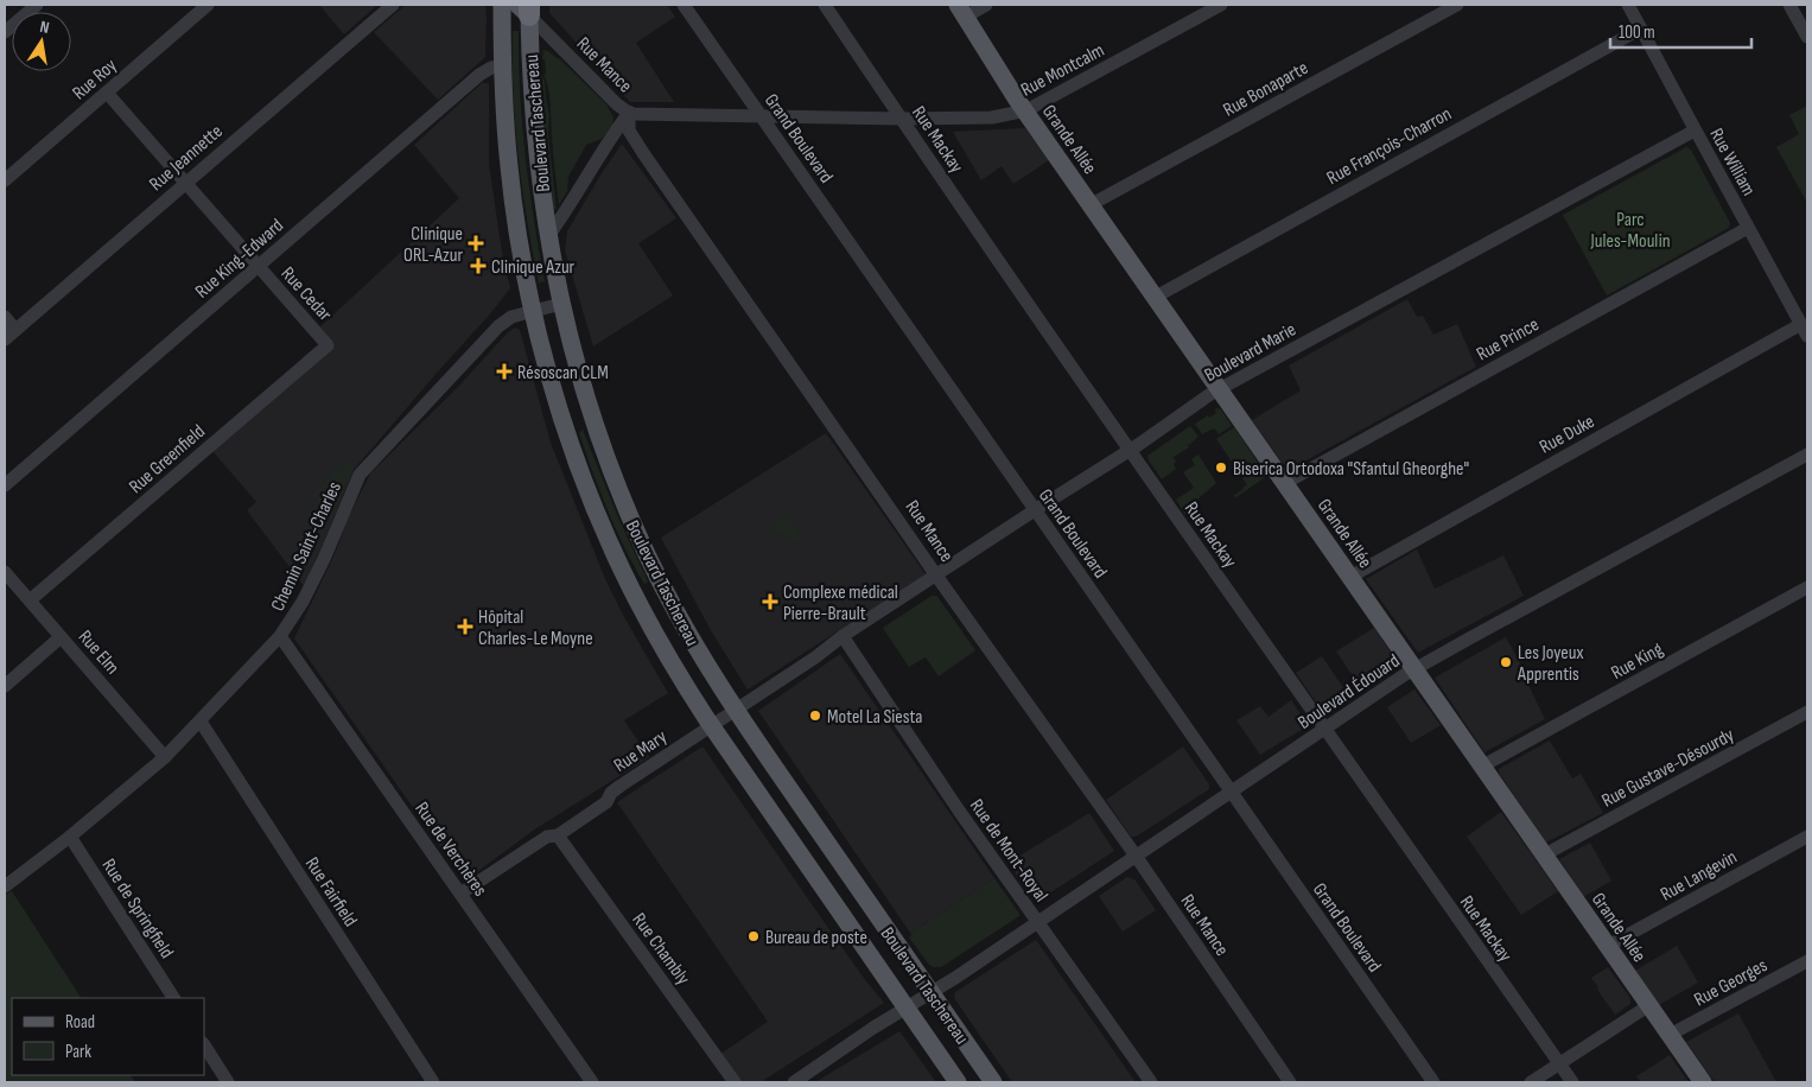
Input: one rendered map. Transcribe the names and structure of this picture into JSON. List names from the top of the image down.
{
  "streets": {
    "main road": ["Boulevard Taschereau", "Grande Allée"],
    "street": [
      "Rue Mance",
      "Rue Montcalm",
      "Rue Roy",
      "Rue Bonaparte",
      "Grand Boulevard",
      "Rue Mackay",
      "Rue François-Charron",
      "Rue Jeannette",
      "Rue William",
      "Rue King-Edward",
      "Rue Cedar",
      "Rue Prince",
      "Boulevard Marie",
      "Rue Duke",
      "Rue Greenfield",
      "Chemin Saint-Charles",
      "Rue Elm",
      "Rue King",
      "Boulevard Édouard",
      "Rue Mary",
      "Rue Gustave-Désourdy",
      "Rue de Verchères",
      "Rue de Mont-Royal",
      "Rue Langevin",
      "Rue Fairfield",
      "Rue de Springfield",
      "Rue Chambly",
      "Rue Georges"
    ]
  },
  "crossings": [
    ["Rue Mance", "Rue Montcalm"],
    ["Rue Mance", "Boulevard Taschereau"],
    ["Rue Mance", "Boulevard Marie"],
    ["Rue Mance", "Boulevard Édouard"],
    ["Rue Montcalm", "Grand Boulevard"],
    ["Rue Montcalm", "Rue Mackay"],
    ["Rue Montcalm", "Grande Allée"],
    ["Rue Roy", "Rue Cedar"],
    ["Rue Bonaparte", "Grande Allée"],
    ["Boulevard Taschereau", "Rue King-Edward"],
    ["Boulevard Taschereau", "Chemin Saint-Charles"],
    ["Boulevard Taschereau", "Boulevard Édouard"],
    ["Boulevard Taschereau", "Rue Mary"],
    ["Grand Boulevard", "Boulevard Marie"],
    ["Grand Boulevard", "Boulevard Édouard"],
    ["Rue Mackay", "Boulevard Marie"],
    ["Rue Mackay", "Boulevard Édouard"],
    ["Grande Allée", "Rue François-Charron"],
    ["Grande Allée", "Rue Prince"],
    ["Grande Allée", "Boulevard Marie"],
    ["Grande Allée", "Rue Duke"],
    ["Grande Allée", "Rue King"],
    ["Grande Allée", "Boulevard Édouard"],
    ["Grande Allée", "Rue Gustave-Désourdy"],
    ["Grande Allée", "Rue Langevin"],
    ["Grande Allée", "Rue Georges"],
    ["Rue François-Charron", "Rue William"],
    ["Rue Jeannette", "Rue Cedar"],
    ["Rue William", "Rue Prince"],
    ["Rue William", "Boulevard Marie"],
    ["Rue William", "Rue Duke"],
    ["Rue King-Edward", "Rue Cedar"],
    ["Rue Cedar", "Rue Greenfield"],
    ["Boulevard Marie", "Rue Mary"],
    ["Boulevard Marie", "Rue de Mont-Royal"],
    ["Rue Greenfield", "Rue Elm"],
    ["Chemin Saint-Charles", "Rue Elm"],
    ["Chemin Saint-Charles", "Rue de Verchères"],
    ["Chemin Saint-Charles", "Rue Fairfield"],
    ["Chemin Saint-Charles", "Rue de Springfield"],
    ["Boulevard Édouard", "Rue de Mont-Royal"],
    ["Rue Mary", "Rue de Verchères"],
    ["Rue Mary", "Rue de Mont-Royal"],
    ["Rue Mary", "Rue Chambly"]
  ],
  "parks": ["Parc Jules-Moulin"],
  "places": {
    "health": [
      "Clinique ORL-Azur",
      "Clinique Azur",
      "Résoscan CLM",
      "Complexe médical Pierre-Brault",
      "Hôpital Charles-Le Moyne"
    ],
    "other": [
      "Biserica Ortodoxa \"Sfantul Gheorghe\"",
      "Les Joyeux Apprentis",
      "Motel La Siesta",
      "Bureau de poste"
    ]
  },
  "legend": ["Road", "Park"],
  "scale_bar": "100 m",
  "north": "top"
}
